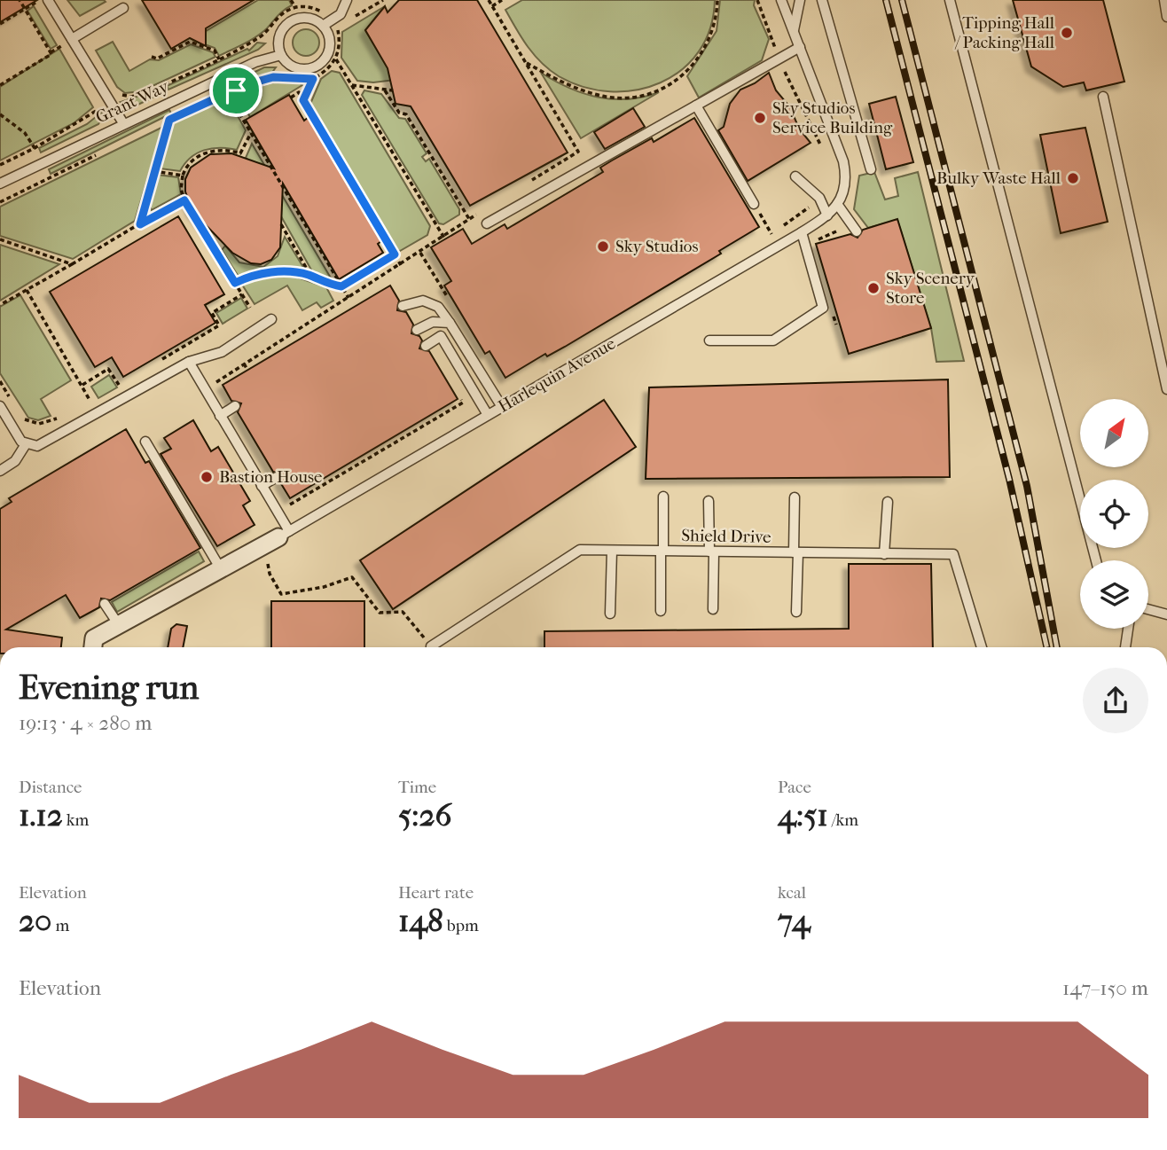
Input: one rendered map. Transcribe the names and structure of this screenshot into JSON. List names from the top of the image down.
{
  "streets": {
    "street": ["Harlequin Avenue"],
    "lane": ["Grant Way", "Shield Drive"]
  },
  "places": [
    "Tipping Hall / Packing Hall",
    "Sky Studios Service Building",
    "Bulky Waste Hall",
    "Sky Studios",
    "Sky Scenery Store",
    "Bastion House"
  ],
  "north": "top right",
  "page": {
    "heading": ["Evening run", "19:13 · 4 × 280 m"],
    "stats": [
      ["Distance", "1.12 km"],
      ["Time", "5:26"],
      ["Pace", "4:51 /km"],
      ["Elevation", "20 m"],
      ["Heart rate", "148 bpm"],
      ["kcal", "74"]
    ],
    "chart": ["Elevation", "147–150 m"]
  }
}
